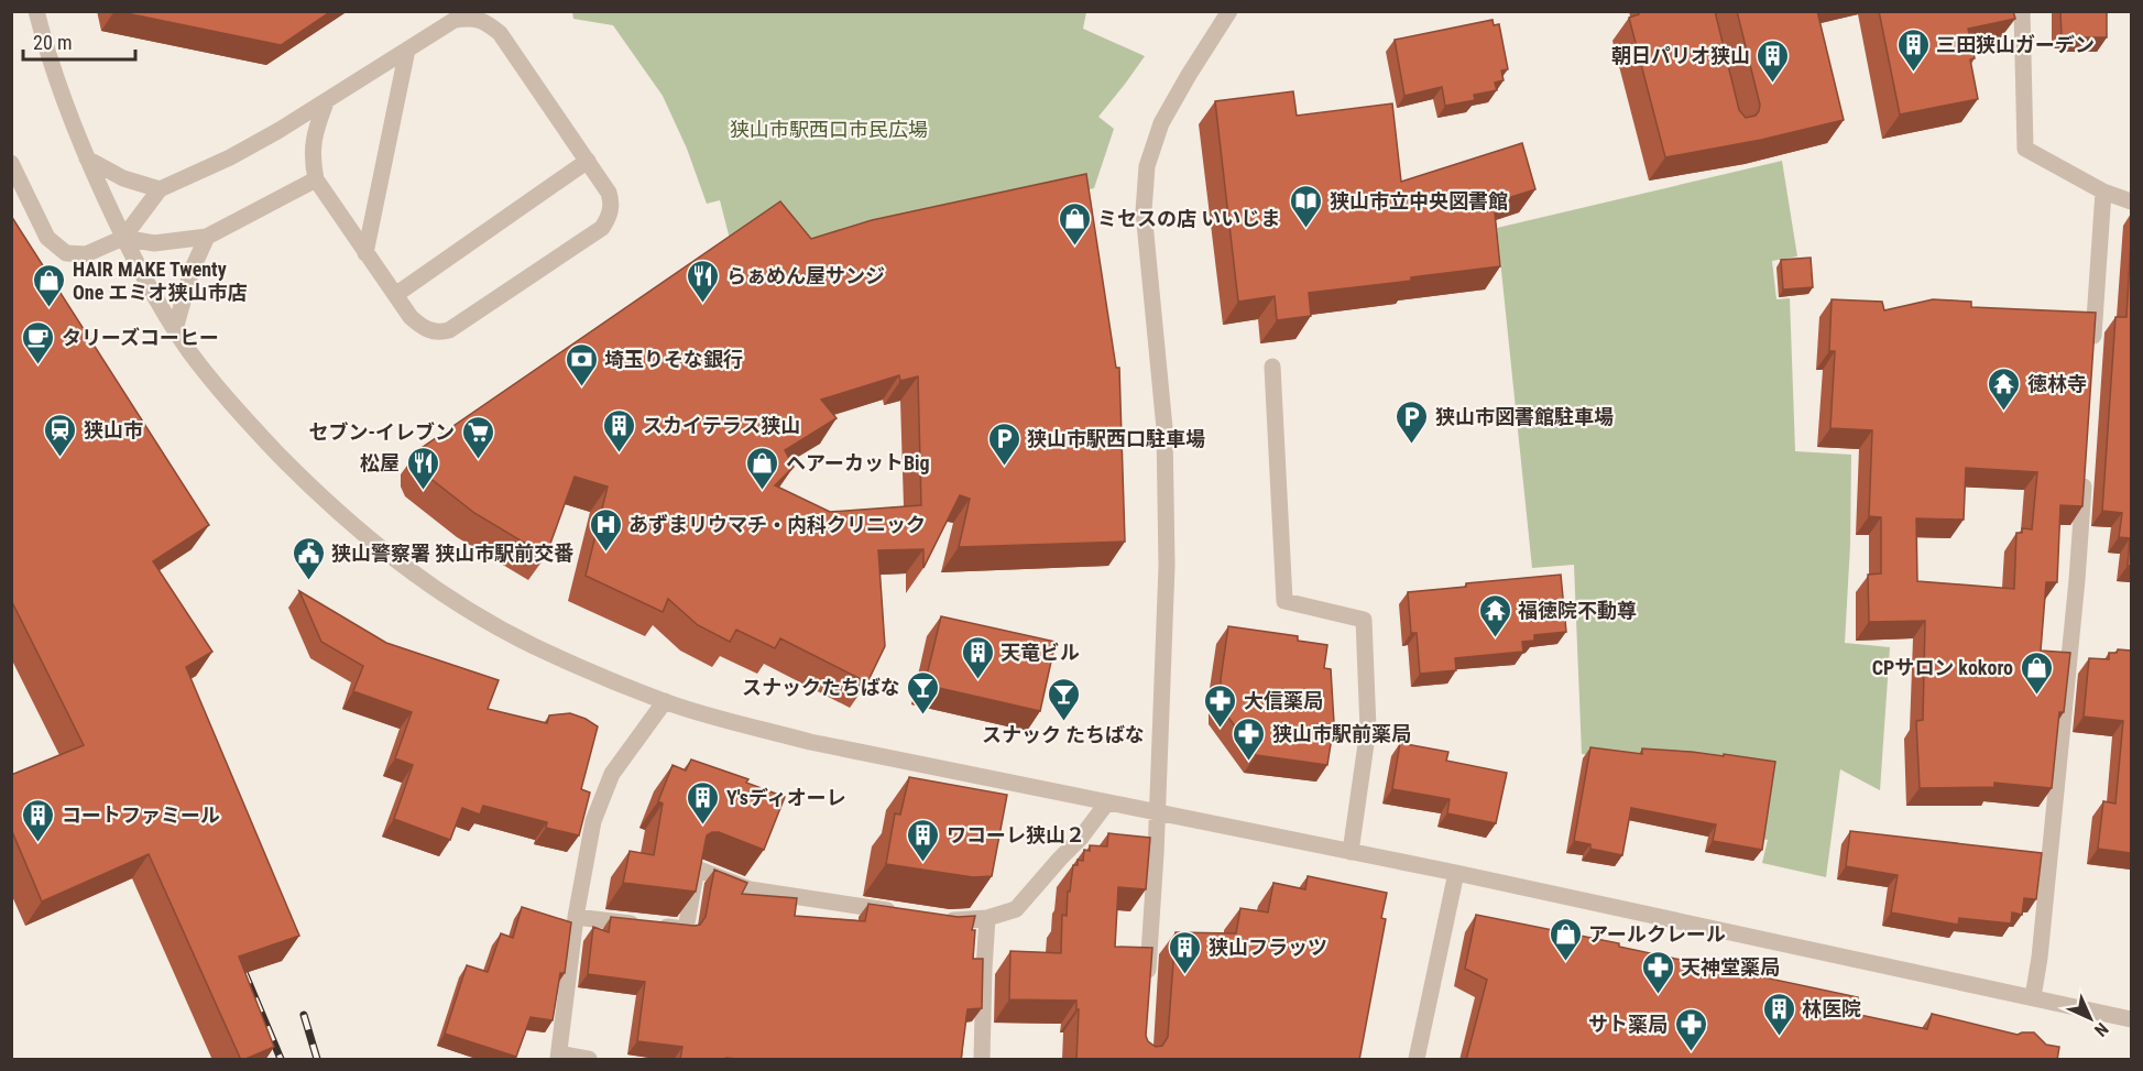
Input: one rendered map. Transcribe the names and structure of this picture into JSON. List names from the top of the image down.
{
  "parks": ["狭山市駅西口市民広場"],
  "places": {
    "building": [
      "三田狭山ガーデン",
      "朝日パリオ狭山",
      "スカイテラス狭山",
      "天竜ビル",
      "Y'sディオーレ",
      "コートファミール",
      "ワコーレ狭山２",
      "狭山フラッツ",
      "林医院"
    ],
    "library": ["狭山市立中央図書館"],
    "shop": [
      "ミセスの店 いいじま",
      "HAIR MAKE Twenty One エミオ狭山市店",
      "ヘアーカットBig",
      "CPサロン kokoro",
      "アールクレール"
    ],
    "restaurant": ["らぁめん屋サンジ", "松屋"],
    "cafe": ["タリーズコーヒー"],
    "bank": ["埼玉りそな銀行"],
    "temple": ["徳林寺", "福徳院不動尊"],
    "parking": ["狭山市図書館駐車場", "狭山市駅西口駐車場"],
    "station": ["狭山市"],
    "supermarket": ["セブン-イレブン"],
    "hospital": ["あずまリウマチ・内科クリニック"],
    "public building": ["狭山警察署 狭山市駅前交番"],
    "bar": ["スナックたちばな", "スナック たちばな"],
    "pharmacy": [
      "大信薬局",
      "狭山市駅前薬局",
      "天神堂薬局",
      "サト薬局"
    ]
  },
  "scale_bar": "20 m",
  "north": "bottom right"
}
